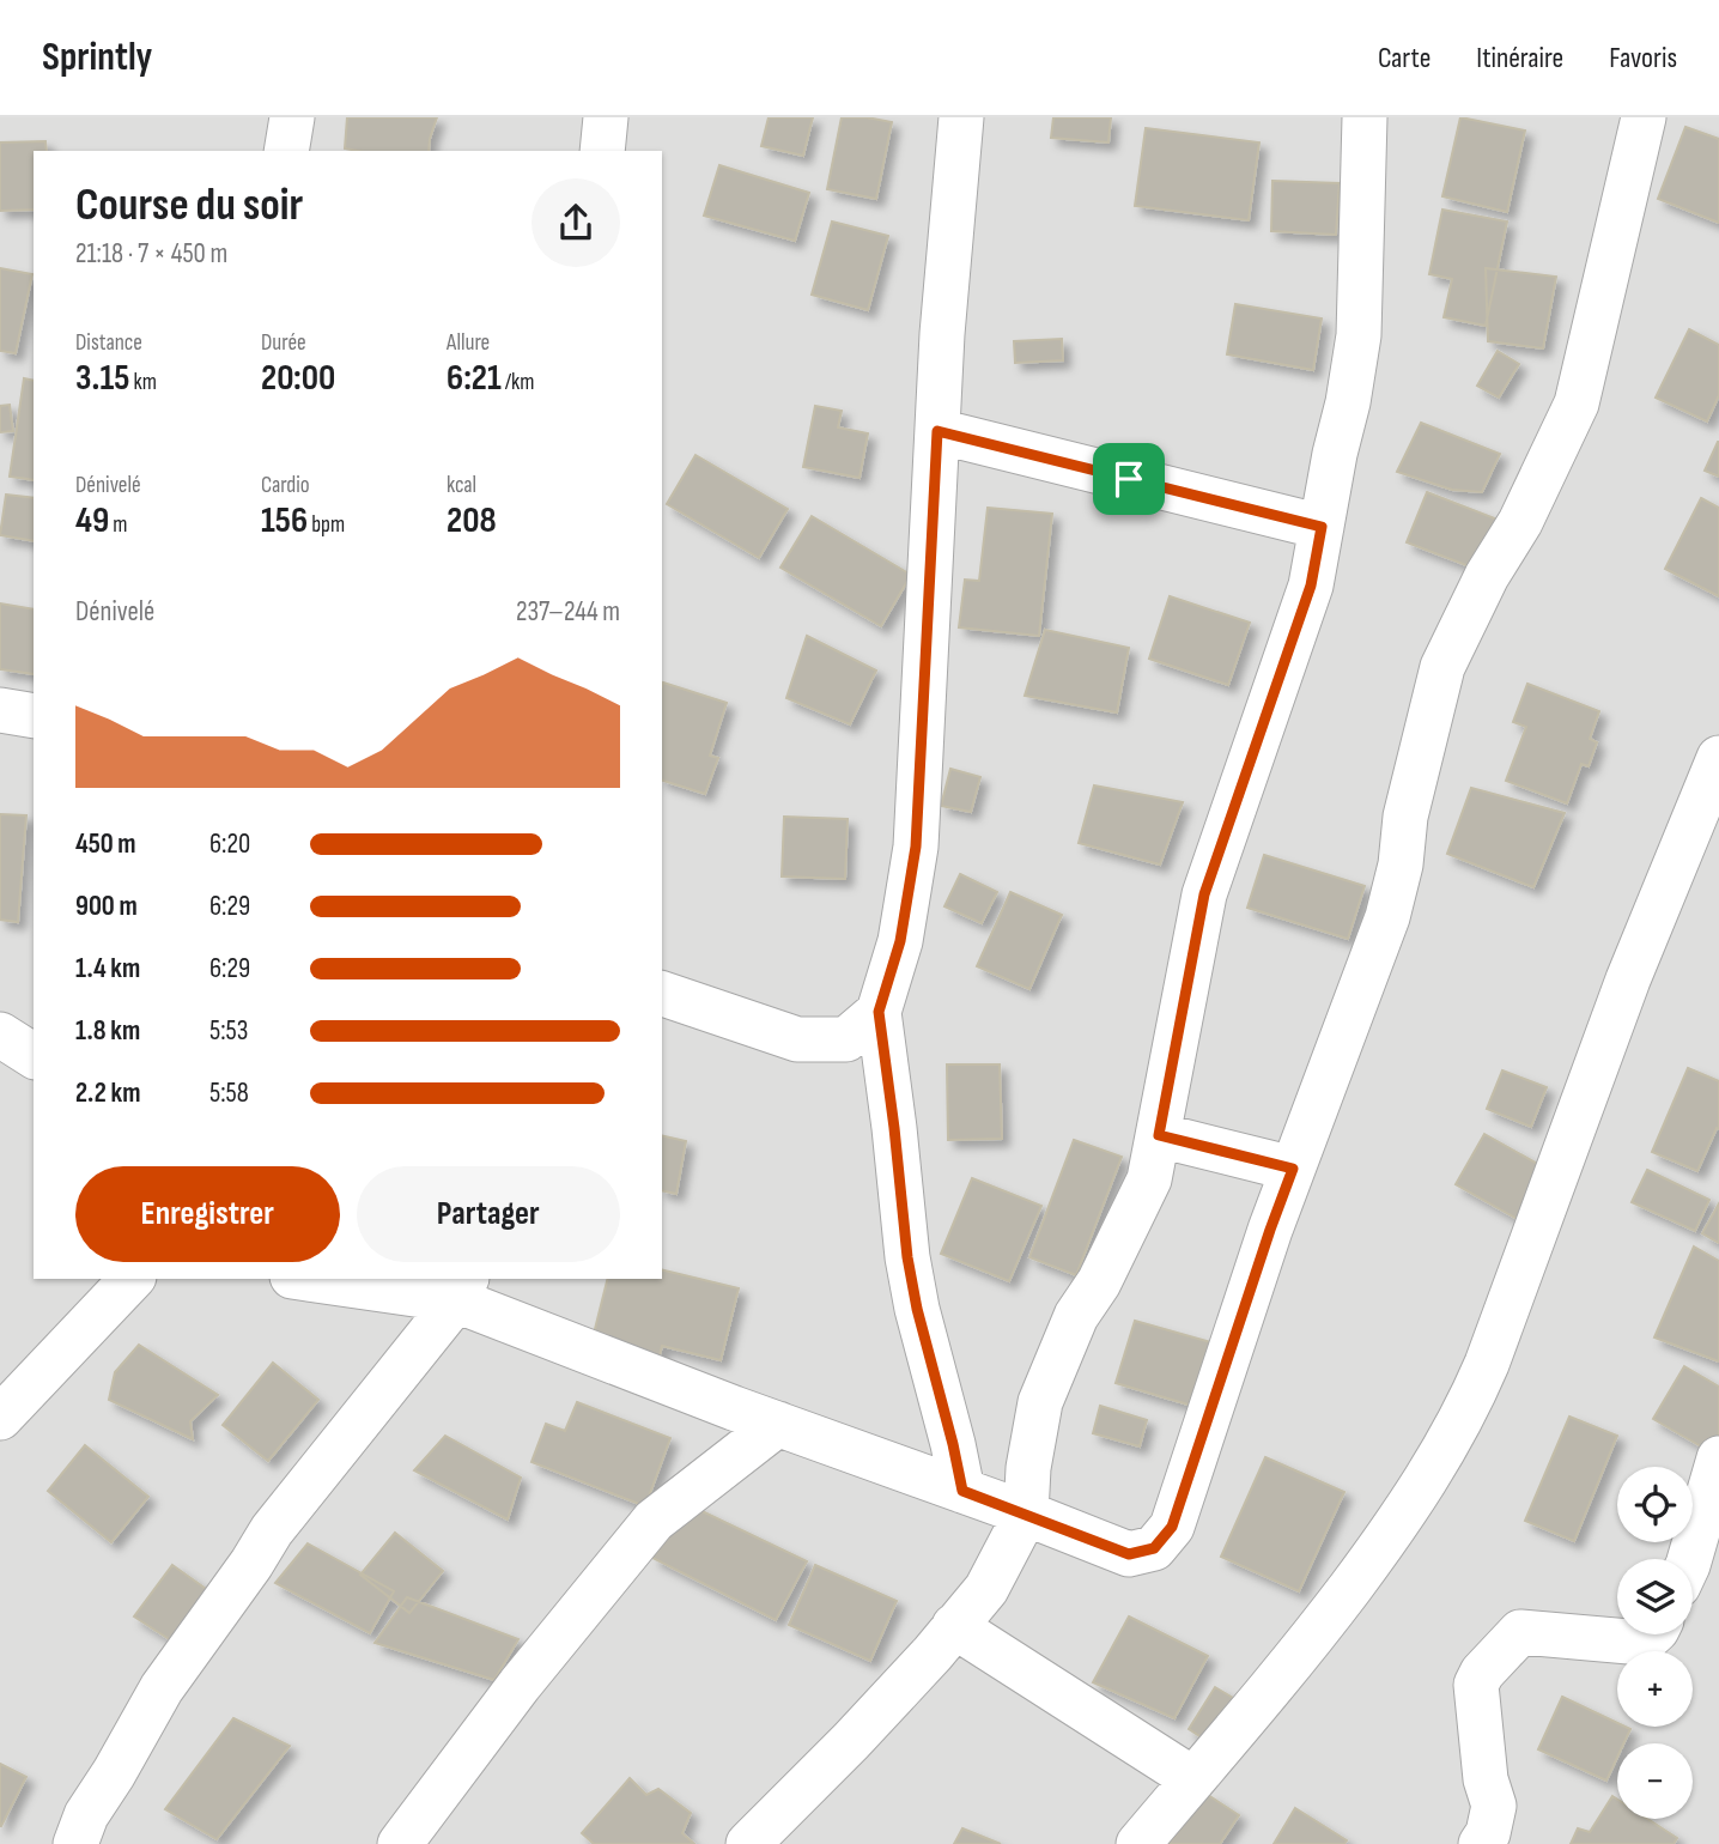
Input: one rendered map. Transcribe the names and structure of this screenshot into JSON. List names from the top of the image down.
{
  "page": {
    "header": "Sprintly",
    "nav": ["Carte", "Itinéraire", "Favoris"],
    "heading": ["Course du soir", "21:18 · 7 × 450 m"],
    "stats": [
      ["Distance", "3.15 km"],
      ["Durée", "20:00"],
      ["Allure", "6:21 /km"],
      ["Dénivelé", "49 m"],
      ["Cardio", "156 bpm"],
      ["kcal", "208"]
    ],
    "chart": ["Dénivelé", "237–244 m"],
    "list": [
      {
        "name": "450 m",
        "note": "6:20"
      },
      {
        "name": "900 m",
        "note": "6:29"
      },
      {
        "name": "1.4 km",
        "note": "6:29"
      },
      {
        "name": "1.8 km",
        "note": "5:53"
      },
      {
        "name": "2.2 km",
        "note": "5:58"
      }
    ],
    "buttons": ["Enregistrer", "Partager"],
    "map_buttons": ["+", "−"]
  }
}
